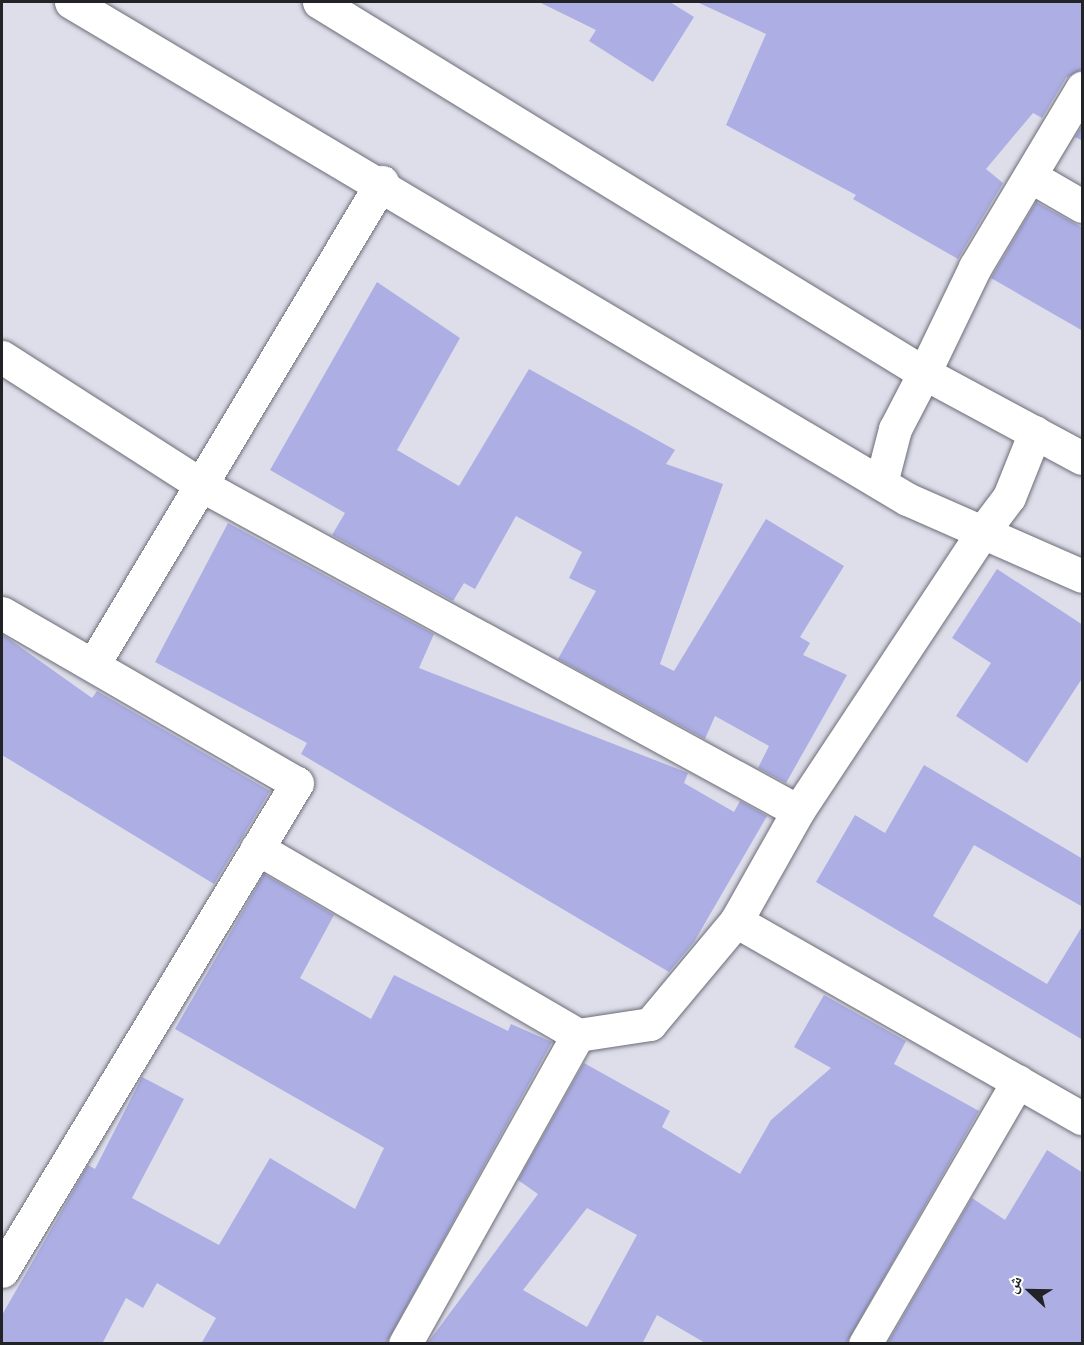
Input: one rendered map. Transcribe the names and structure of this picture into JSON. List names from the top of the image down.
{
  "north": "left"
}
